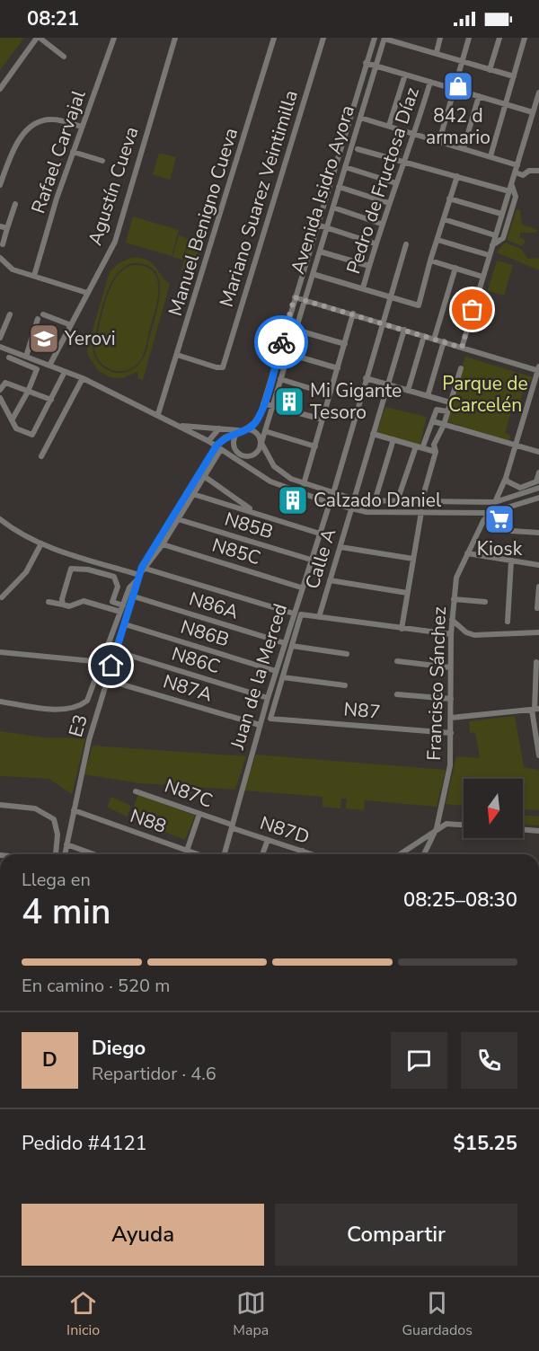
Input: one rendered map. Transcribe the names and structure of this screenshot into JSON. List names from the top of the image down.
{
  "streets": {
    "street": [
      "Rafael Carvajal",
      "Pedro de Fructosa Díaz",
      "Agustín Cueva",
      "Avenida Isidro Ayora",
      "Mariano Suarez Veintimilla",
      "Manuel Benigno Cueva",
      "N85B",
      "N85C",
      "Calle A",
      "N86A",
      "N86B",
      "N86C",
      "Juan de la Merced",
      "Francisco Sánchez",
      "N87A",
      "N87",
      "E3",
      "N87C",
      "N88",
      "N87D"
    ]
  },
  "crossings": [
    ["Avenida Isidro Ayora", "E3"],
    ["Mariano Suarez Veintimilla", "Manuel Benigno Cueva"],
    ["N85B", "Juan de la Merced"],
    ["N85B", "E3"],
    ["N85C", "Juan de la Merced"],
    ["N85C", "E3"],
    ["N86A", "Juan de la Merced"],
    ["N86A", "E3"],
    ["N86B", "Juan de la Merced"],
    ["N86B", "E3"],
    ["N86C", "Juan de la Merced"],
    ["N86C", "E3"],
    ["Juan de la Merced", "N87A"],
    ["Juan de la Merced", "N87C"],
    ["Juan de la Merced", "N87D"],
    ["Francisco Sánchez", "N87"],
    ["N87A", "E3"],
    ["E3", "N88"],
    ["N87C", "N87D"]
  ],
  "parks": ["Parque de Carcelén"],
  "places": {
    "shop": ["842 d armario"],
    "school or university": ["Yerovi"],
    "building": ["Mi Gigante Tesoro", "Calzado Daniel"],
    "supermarket": ["Kiosk"]
  },
  "north": "bottom",
  "page": {
    "status": "08:21",
    "heading": ["4 min", "Llega en", "08:25–08:30"],
    "panel": [
      "Diego",
      "Repartidor · 4.6",
      "Pedido #4121",
      "$15.25"
    ],
    "bar": "En camino · 520 m",
    "round": "D",
    "buttons": ["Ayuda", "Compartir"],
    "tabs": ["Inicio", "Mapa", "Guardados"]
  }
}
